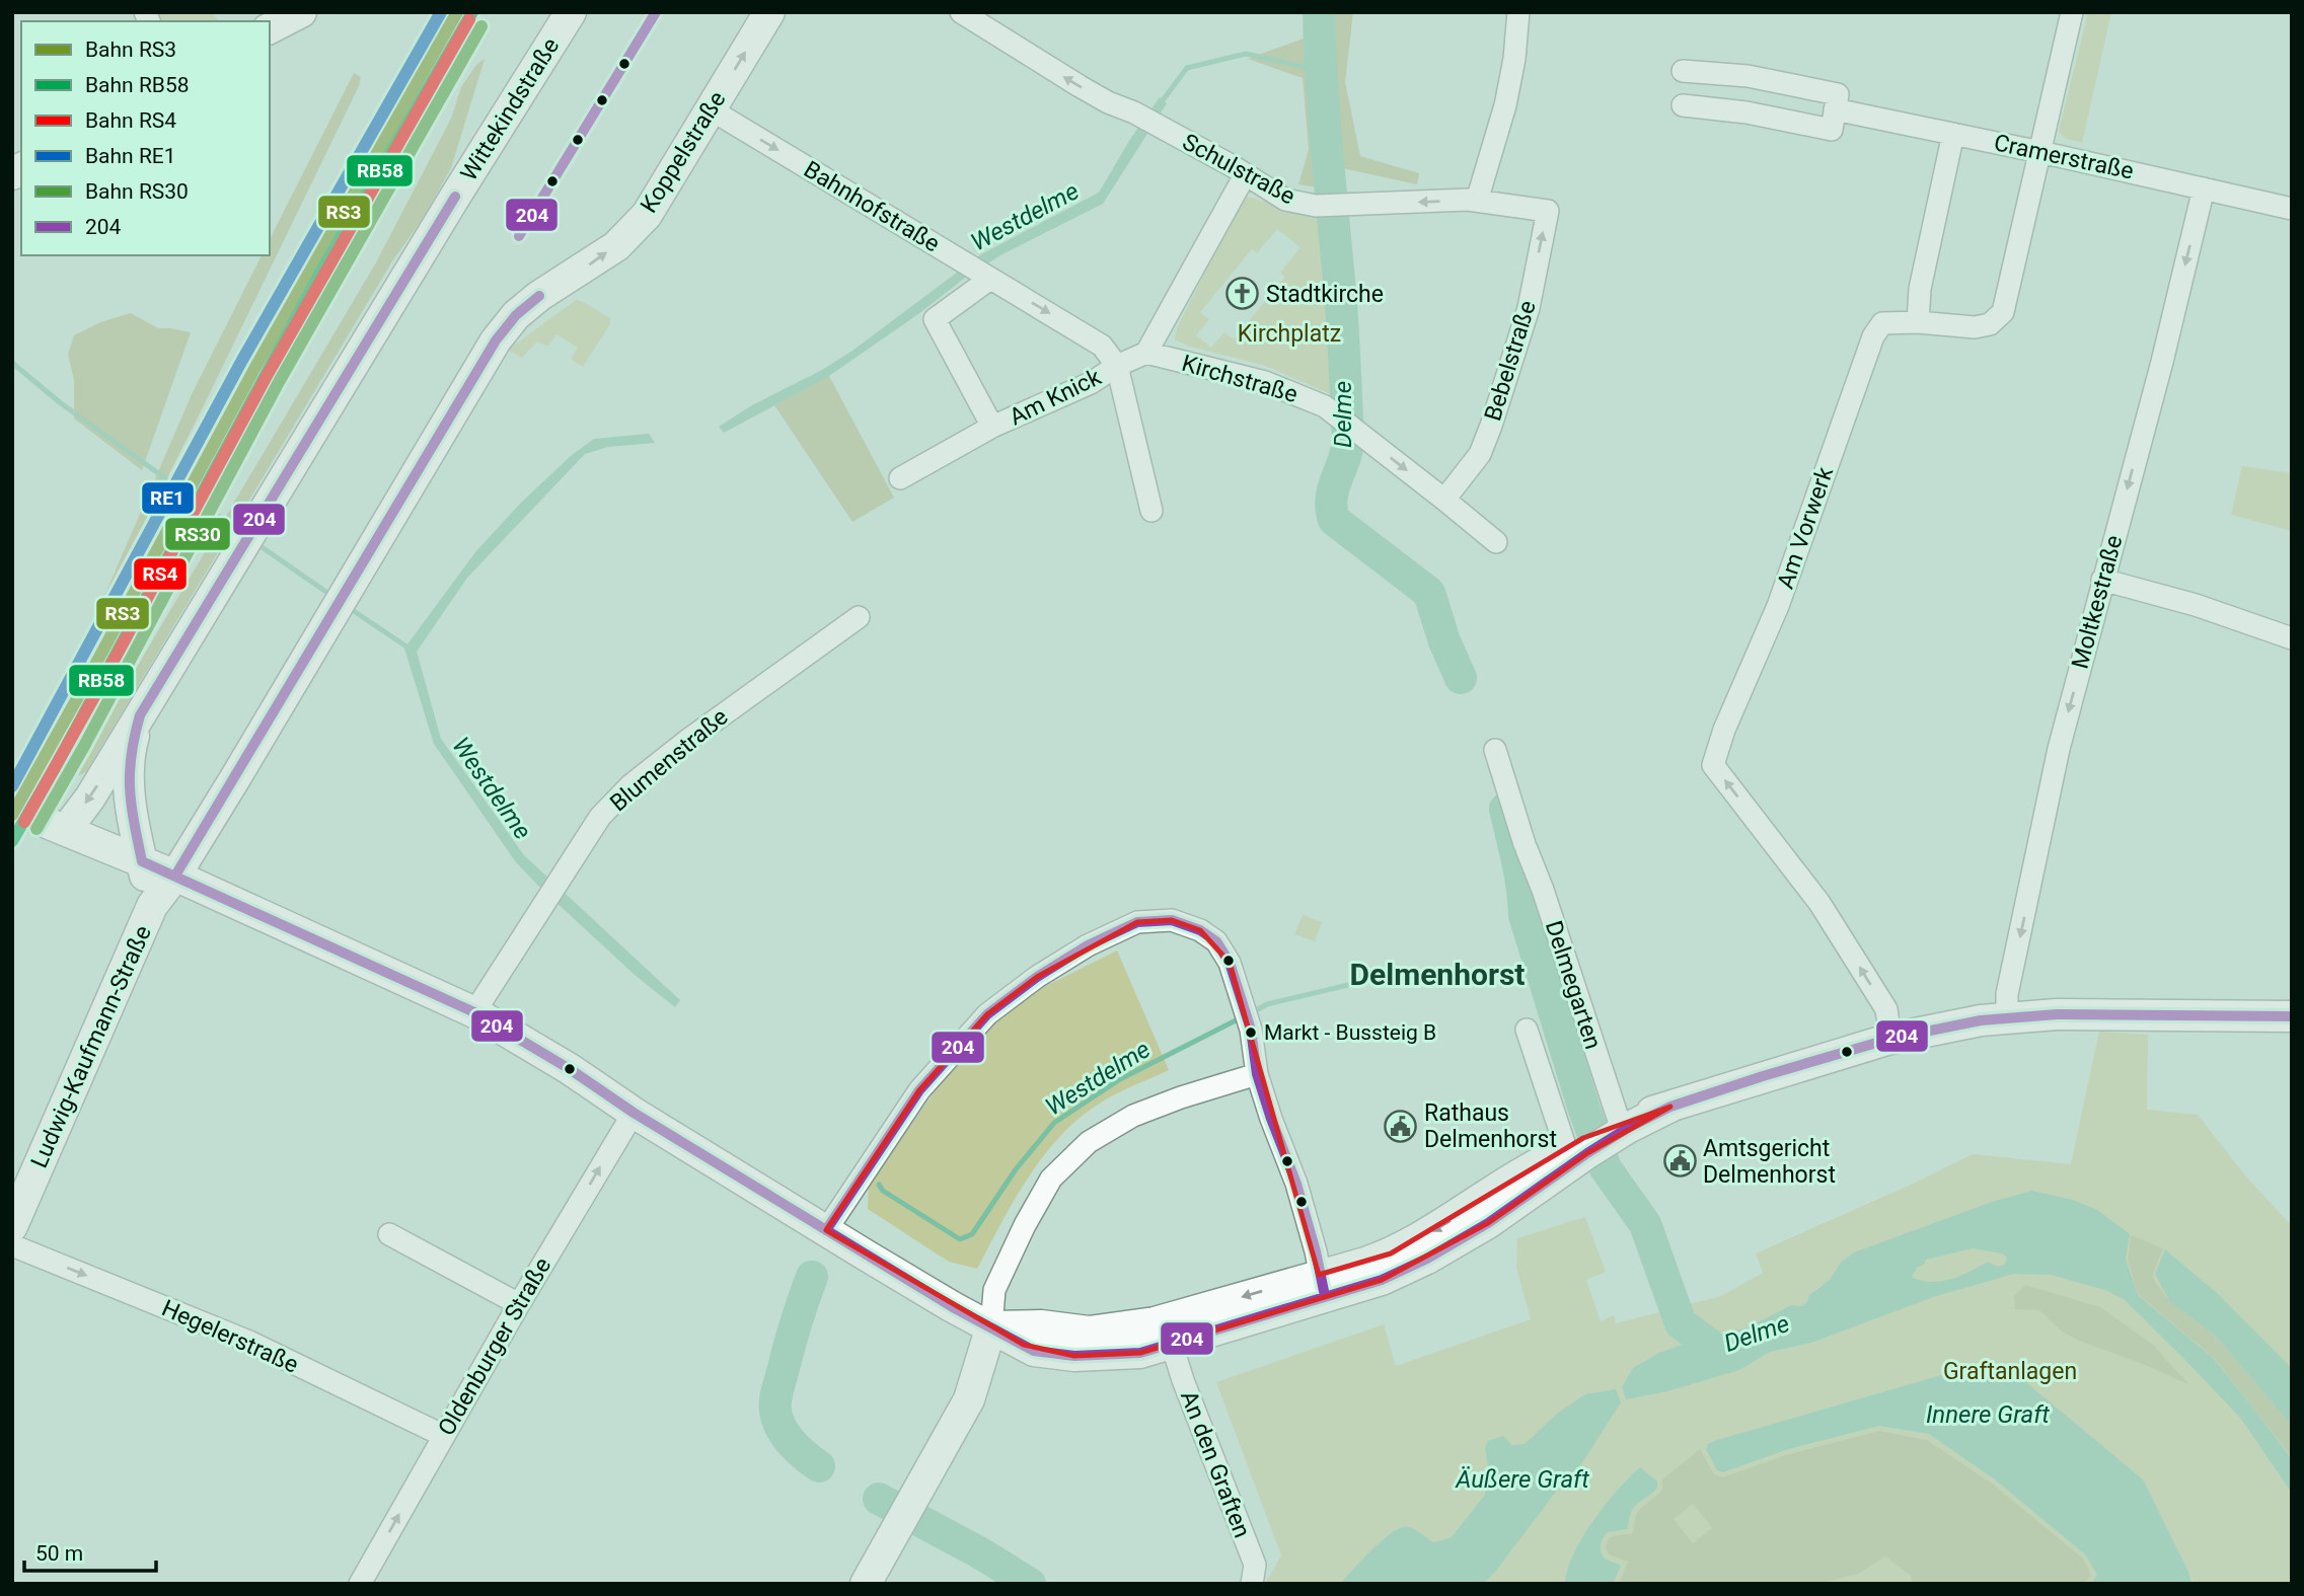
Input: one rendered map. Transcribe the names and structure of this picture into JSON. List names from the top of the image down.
{
  "streets": {
    "main road": ["Wittekindstraße", "Koppelstraße", "Ludwig-Kaufmann-Straße"],
    "street": [
      "Cramerstraße",
      "Schulstraße",
      "Bahnhofstraße",
      "Bebelstraße",
      "Kirchstraße",
      "Am Knick",
      "Am Vorwerk",
      "Moltkestraße",
      "Blumenstraße",
      "Delmegarten",
      "Hegelerstraße",
      "Oldenburger Straße",
      "An den Graften"
    ]
  },
  "crossings": [
    ["Wittekindstraße", "Ludwig-Kaufmann-Straße"],
    ["Koppelstraße", "Bahnhofstraße"],
    ["Koppelstraße", "Ludwig-Kaufmann-Straße"],
    ["Cramerstraße", "Am Vorwerk"],
    ["Cramerstraße", "Moltkestraße"],
    ["Schulstraße", "Bebelstraße"],
    ["Bahnhofstraße", "Am Knick"],
    ["Bebelstraße", "Kirchstraße"],
    ["Hegelerstraße", "Oldenburger Straße"]
  ],
  "one_way": [
    "Koppelstraße",
    "Schulstraße",
    "Bahnhofstraße",
    "Bebelstraße",
    "Kirchstraße",
    "Am Vorwerk",
    "Moltkestraße",
    "Hegelerstraße",
    "Oldenburger Straße"
  ],
  "districts": ["Delmenhorst"],
  "water": [
    "Westdelme",
    "Delme",
    "Innere Graft",
    "Äußere Graft"
  ],
  "parks": ["Kirchplatz", "Graftanlagen"],
  "places": {
    "church": ["Stadtkirche"],
    "other": ["Markt - Bussteig B"],
    "public building": ["Rathaus Delmenhorst", "Amtsgericht Delmenhorst"]
  },
  "lines": [
    "rail line RS3",
    "rail line RB58",
    "rail line RE1",
    "transit line 204",
    "rail line RS4",
    "rail line RS30"
  ],
  "legend": [
    "Bahn RS3",
    "Bahn RB58",
    "Bahn RS4",
    "Bahn RE1",
    "Bahn RS30",
    "204"
  ],
  "scale_bar": "50 m"
}
